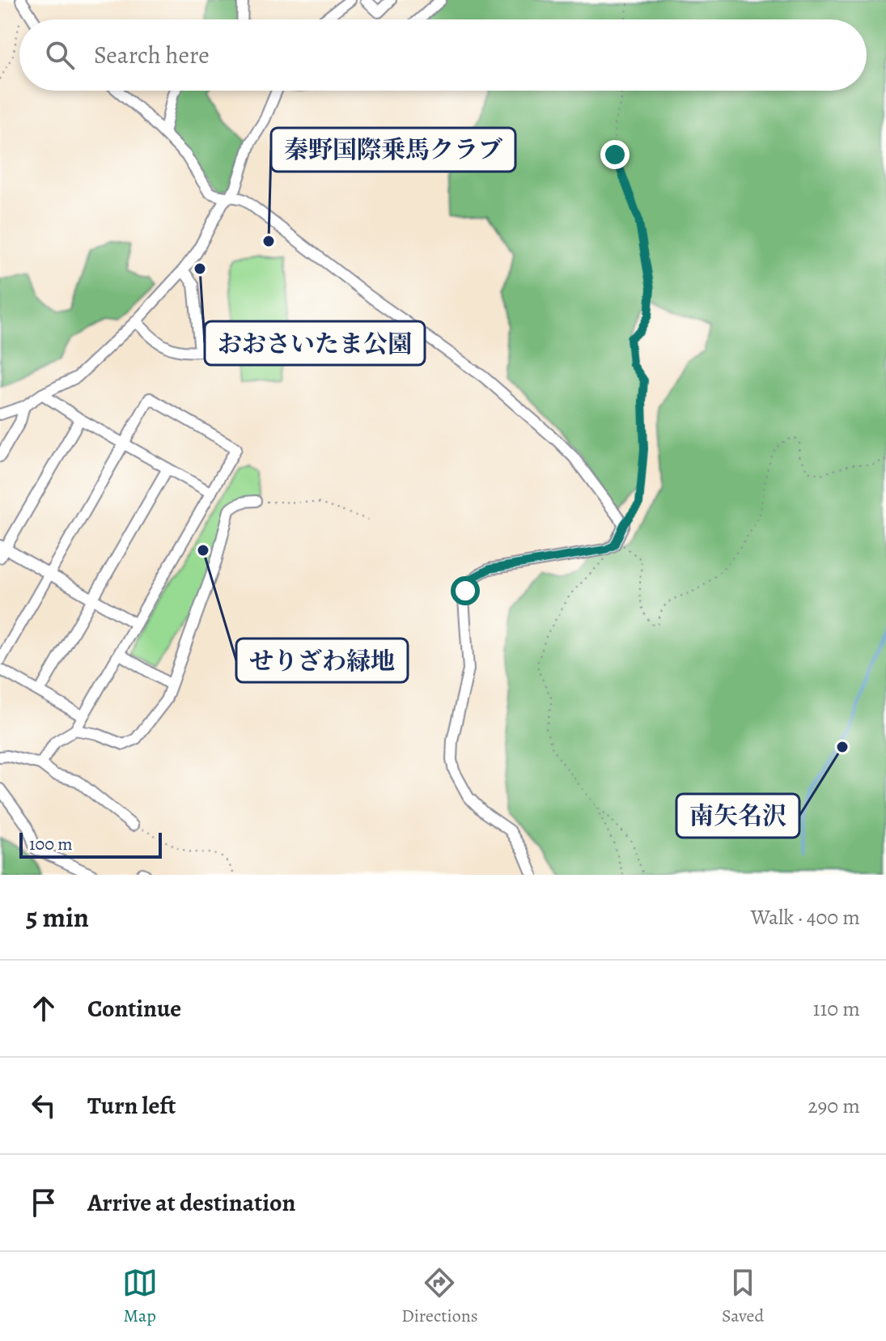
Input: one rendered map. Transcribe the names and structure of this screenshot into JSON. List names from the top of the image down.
{
  "places": [
    "秦野国際乗馬クラブ",
    "おおさいたま公園",
    "せりざわ緑地",
    "南矢名沢"
  ],
  "scale_bar": "100 m",
  "page": {
    "search": "Search here",
    "scale": "100 m",
    "heading": ["5 min", "Walk · 400 m"],
    "list": [
      ["Continue", "110 m"],
      ["Turn left", "290 m"],
      "Arrive at destination"
    ],
    "nav": ["Map", "Directions", "Saved"]
  }
}
